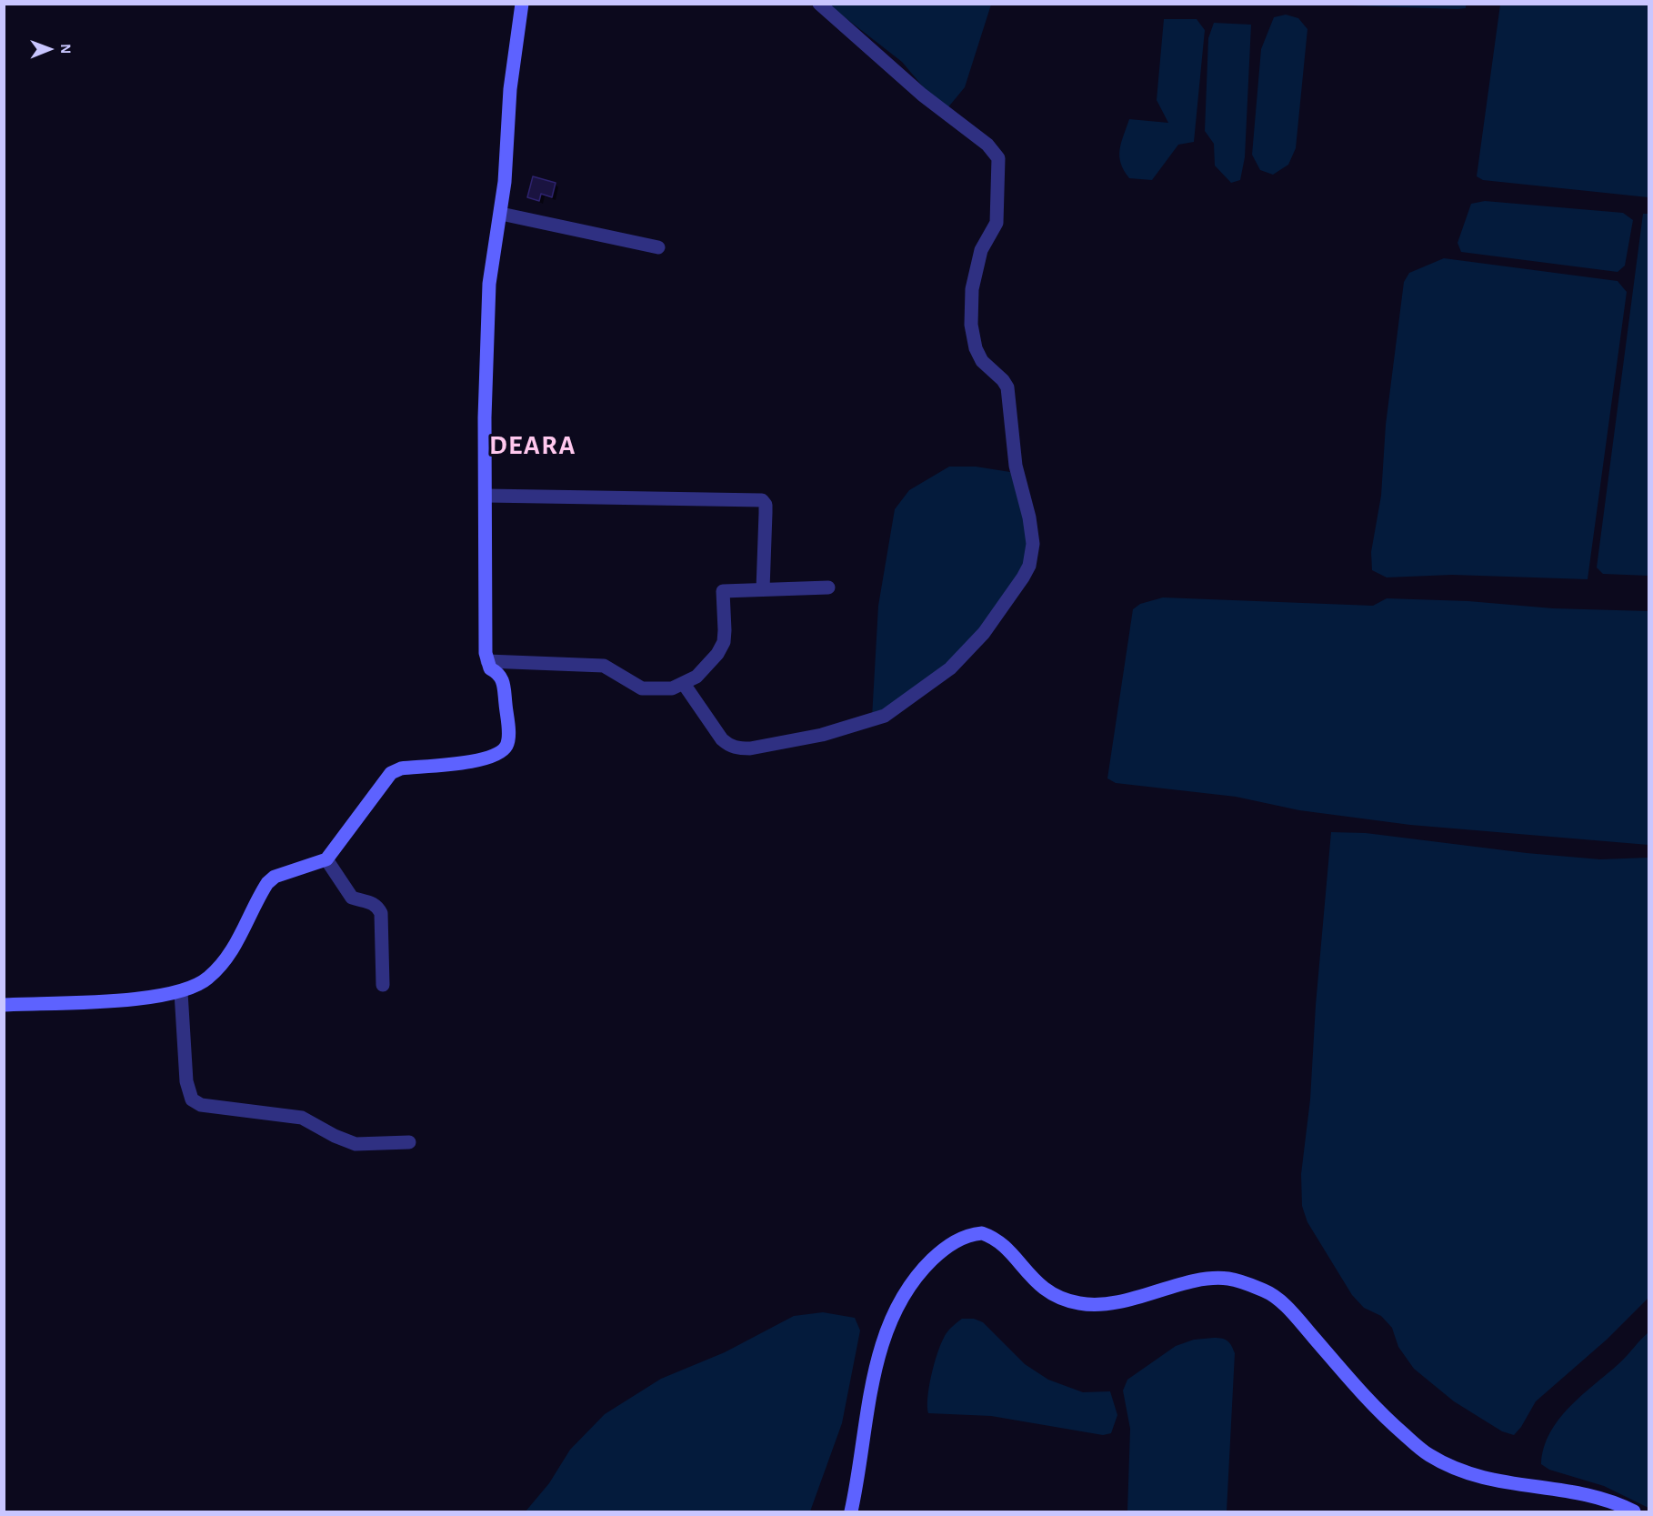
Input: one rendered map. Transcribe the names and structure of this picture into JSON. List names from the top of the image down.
{
  "districts": ["DEARA"],
  "north": "right"
}
